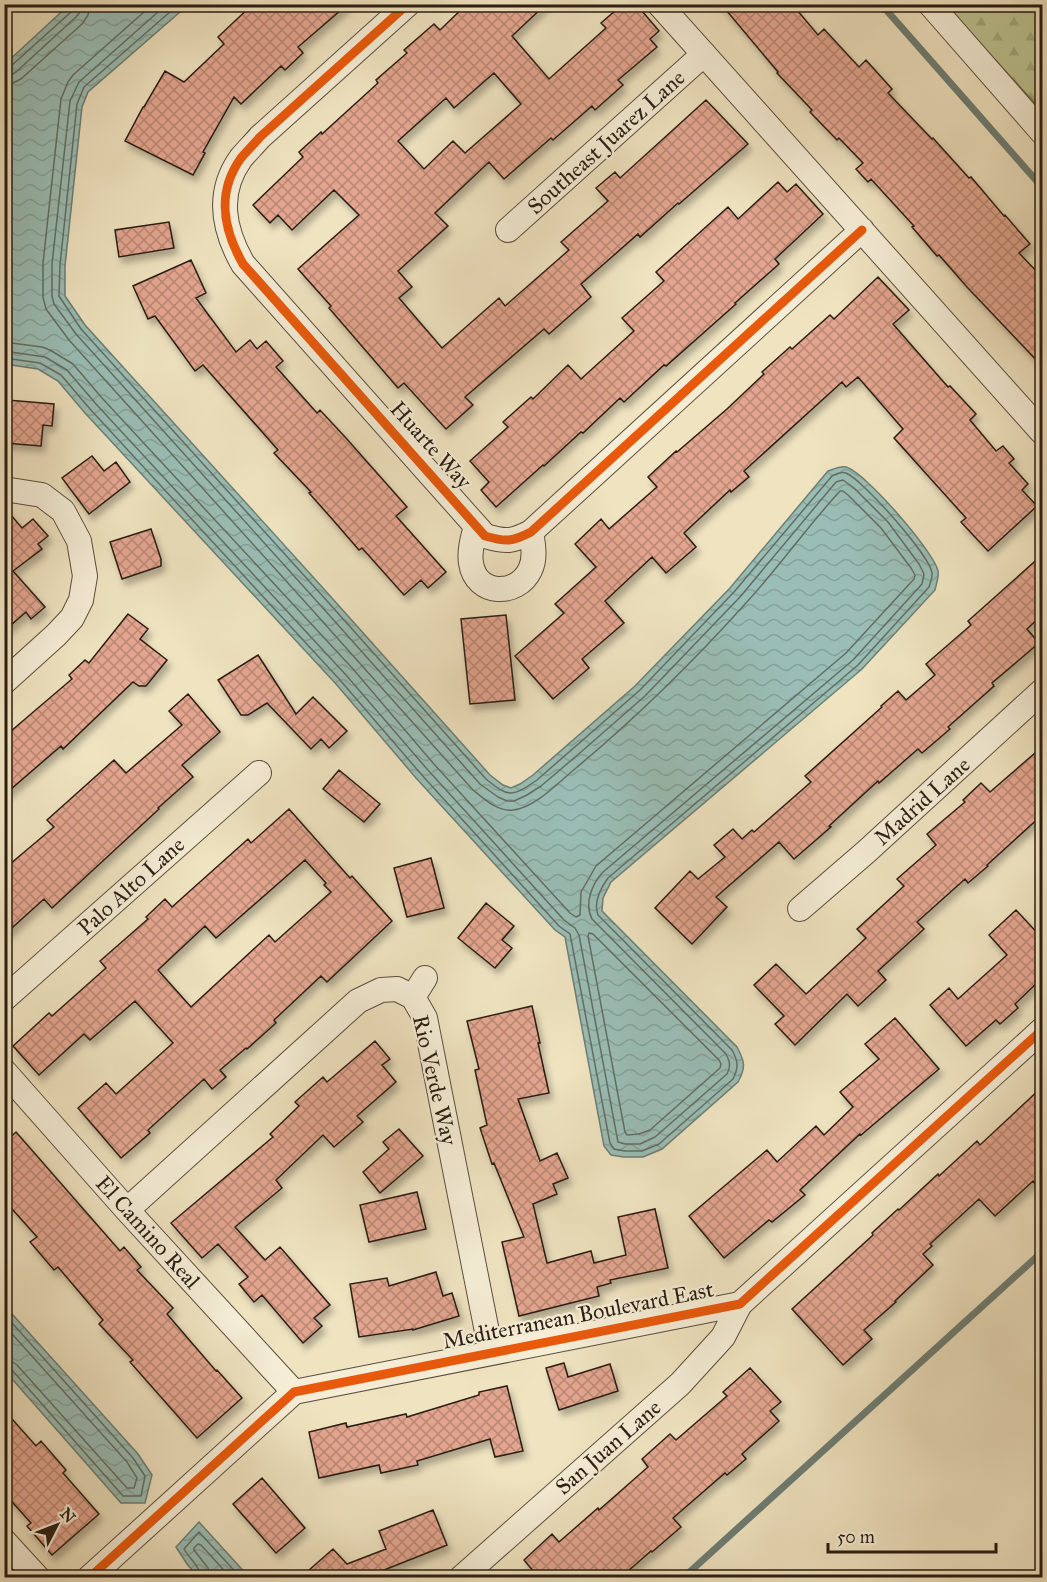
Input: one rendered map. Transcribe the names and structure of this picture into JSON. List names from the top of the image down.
{
  "streets": {
    "street": [
      "Southeast Juarez Lane",
      "Huarte Way",
      "Madrid Lane",
      "Palo Alto Lane",
      "Rio Verde Way",
      "El Camino Real",
      "Mediterranean Boulevard East",
      "San Juan Lane"
    ]
  },
  "crossings": [
    ["Rio Verde Way", "El Camino Real"],
    ["Rio Verde Way", "Mediterranean Boulevard East"],
    ["El Camino Real", "Mediterranean Boulevard East"],
    ["Mediterranean Boulevard East", "San Juan Lane"]
  ],
  "scale_bar": "50 m",
  "north": "top right"
}
